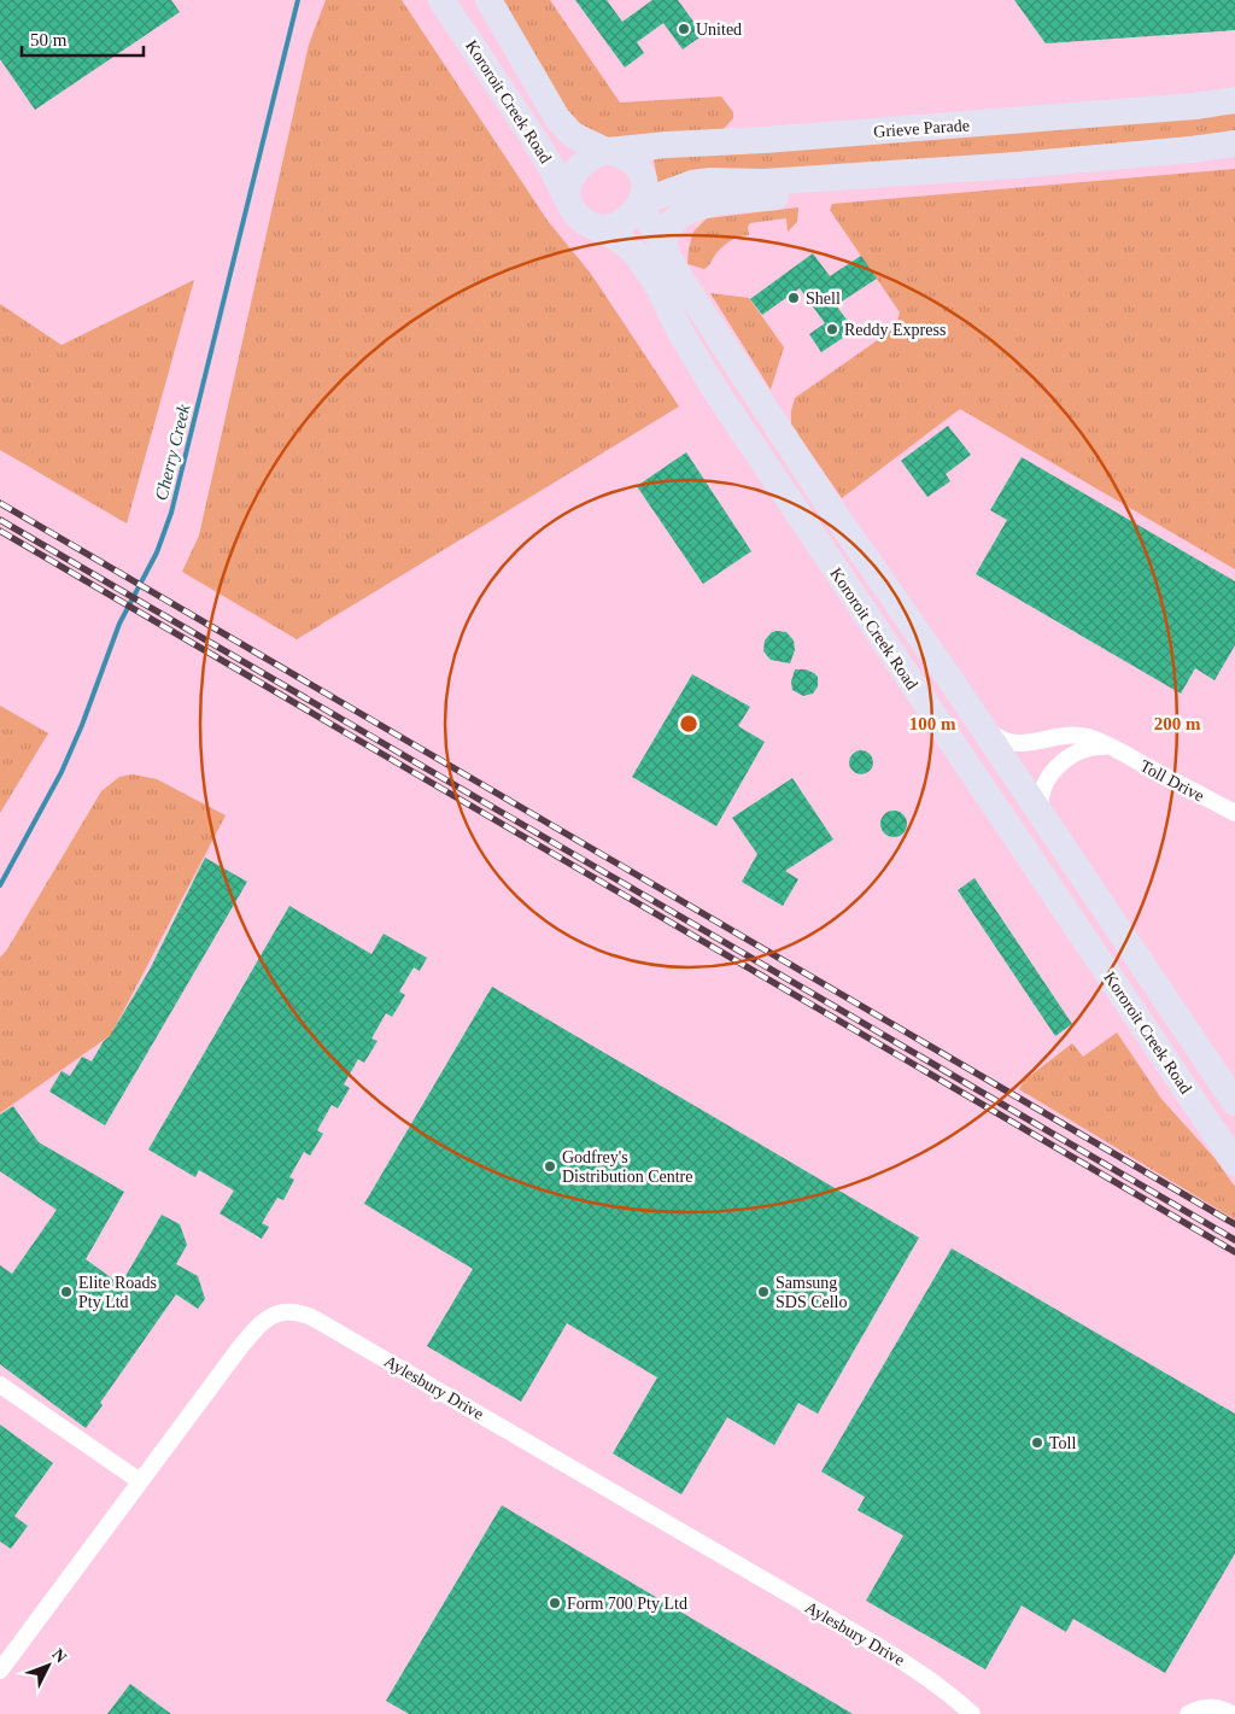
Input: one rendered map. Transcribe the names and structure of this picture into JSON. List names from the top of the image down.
{
  "streets": {
    "main road": ["Kororoit Creek Road", "Grieve Parade"],
    "street": ["Toll Drive", "Aylesbury Drive"]
  },
  "crossings": [
    ["Kororoit Creek Road", "Grieve Parade"],
    ["Kororoit Creek Road", "Toll Drive"]
  ],
  "water": ["Cherry Creek"],
  "places": [
    "United",
    "Shell",
    "Reddy Express",
    "Godfrey's Distribution Centre",
    "Elite Roads Pty Ltd",
    "Samsung SDS Cello",
    "Toll",
    "Form 700 Pty Ltd"
  ],
  "scale_bar": "50 m",
  "north": "top right",
  "rings": ["100 m", "200 m"]
}
